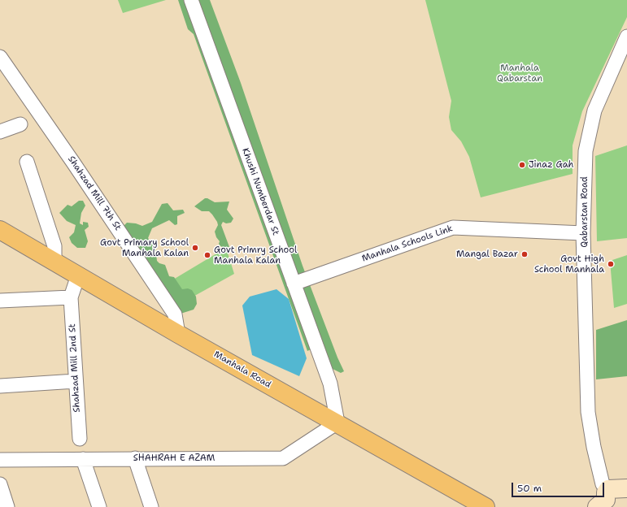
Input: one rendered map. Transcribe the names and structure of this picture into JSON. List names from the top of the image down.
{
  "streets": {
    "main road": ["Manhala Road"],
    "street": [
      "Khushi Numberdar St",
      "Shahzad Mill 7th St",
      "Qabarstan Road",
      "Manhala Schools Link",
      "Shahzad Mill 2nd St",
      "SHAHRAH E AZAM"
    ]
  },
  "crossings": [
    ["Khushi Numberdar St", "Manhala Schools Link"],
    ["Khushi Numberdar St", "Manhala Road"],
    ["Khushi Numberdar St", "SHAHRAH E AZAM"],
    ["Shahzad Mill 7th St", "Manhala Road"],
    ["Qabarstan Road", "Manhala Schools Link"],
    ["Manhala Road", "SHAHRAH E AZAM"]
  ],
  "parks": ["Manhala Qabarstan"],
  "places": [
    "Jinaz Gah",
    "Govt Primary School Manhala Kalan",
    "Mangal Bazar",
    "Govt Primry School Manhala Kalan",
    "Govt High School Manhala"
  ],
  "scale_bar": "50 m"
}
